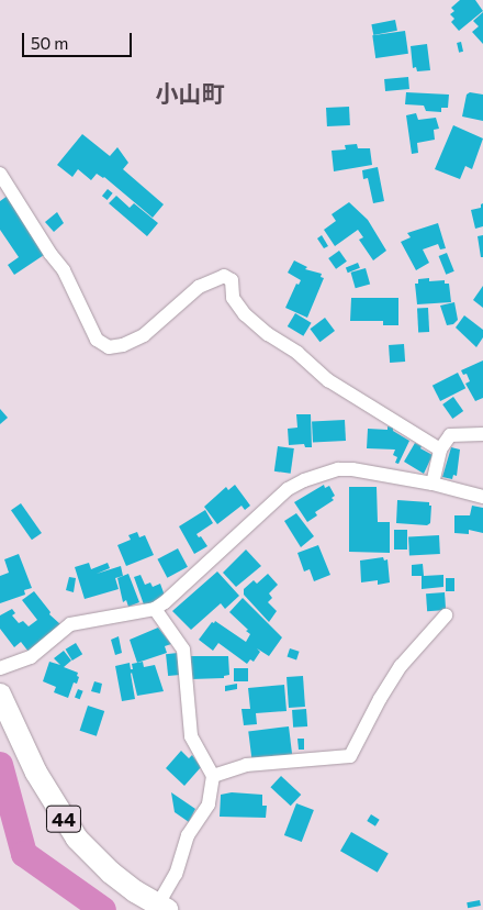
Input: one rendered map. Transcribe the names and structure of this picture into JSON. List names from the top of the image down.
{
  "streets": {
    "main road": ["44"]
  },
  "districts": ["小山町"],
  "scale_bar": "50 m"
}
